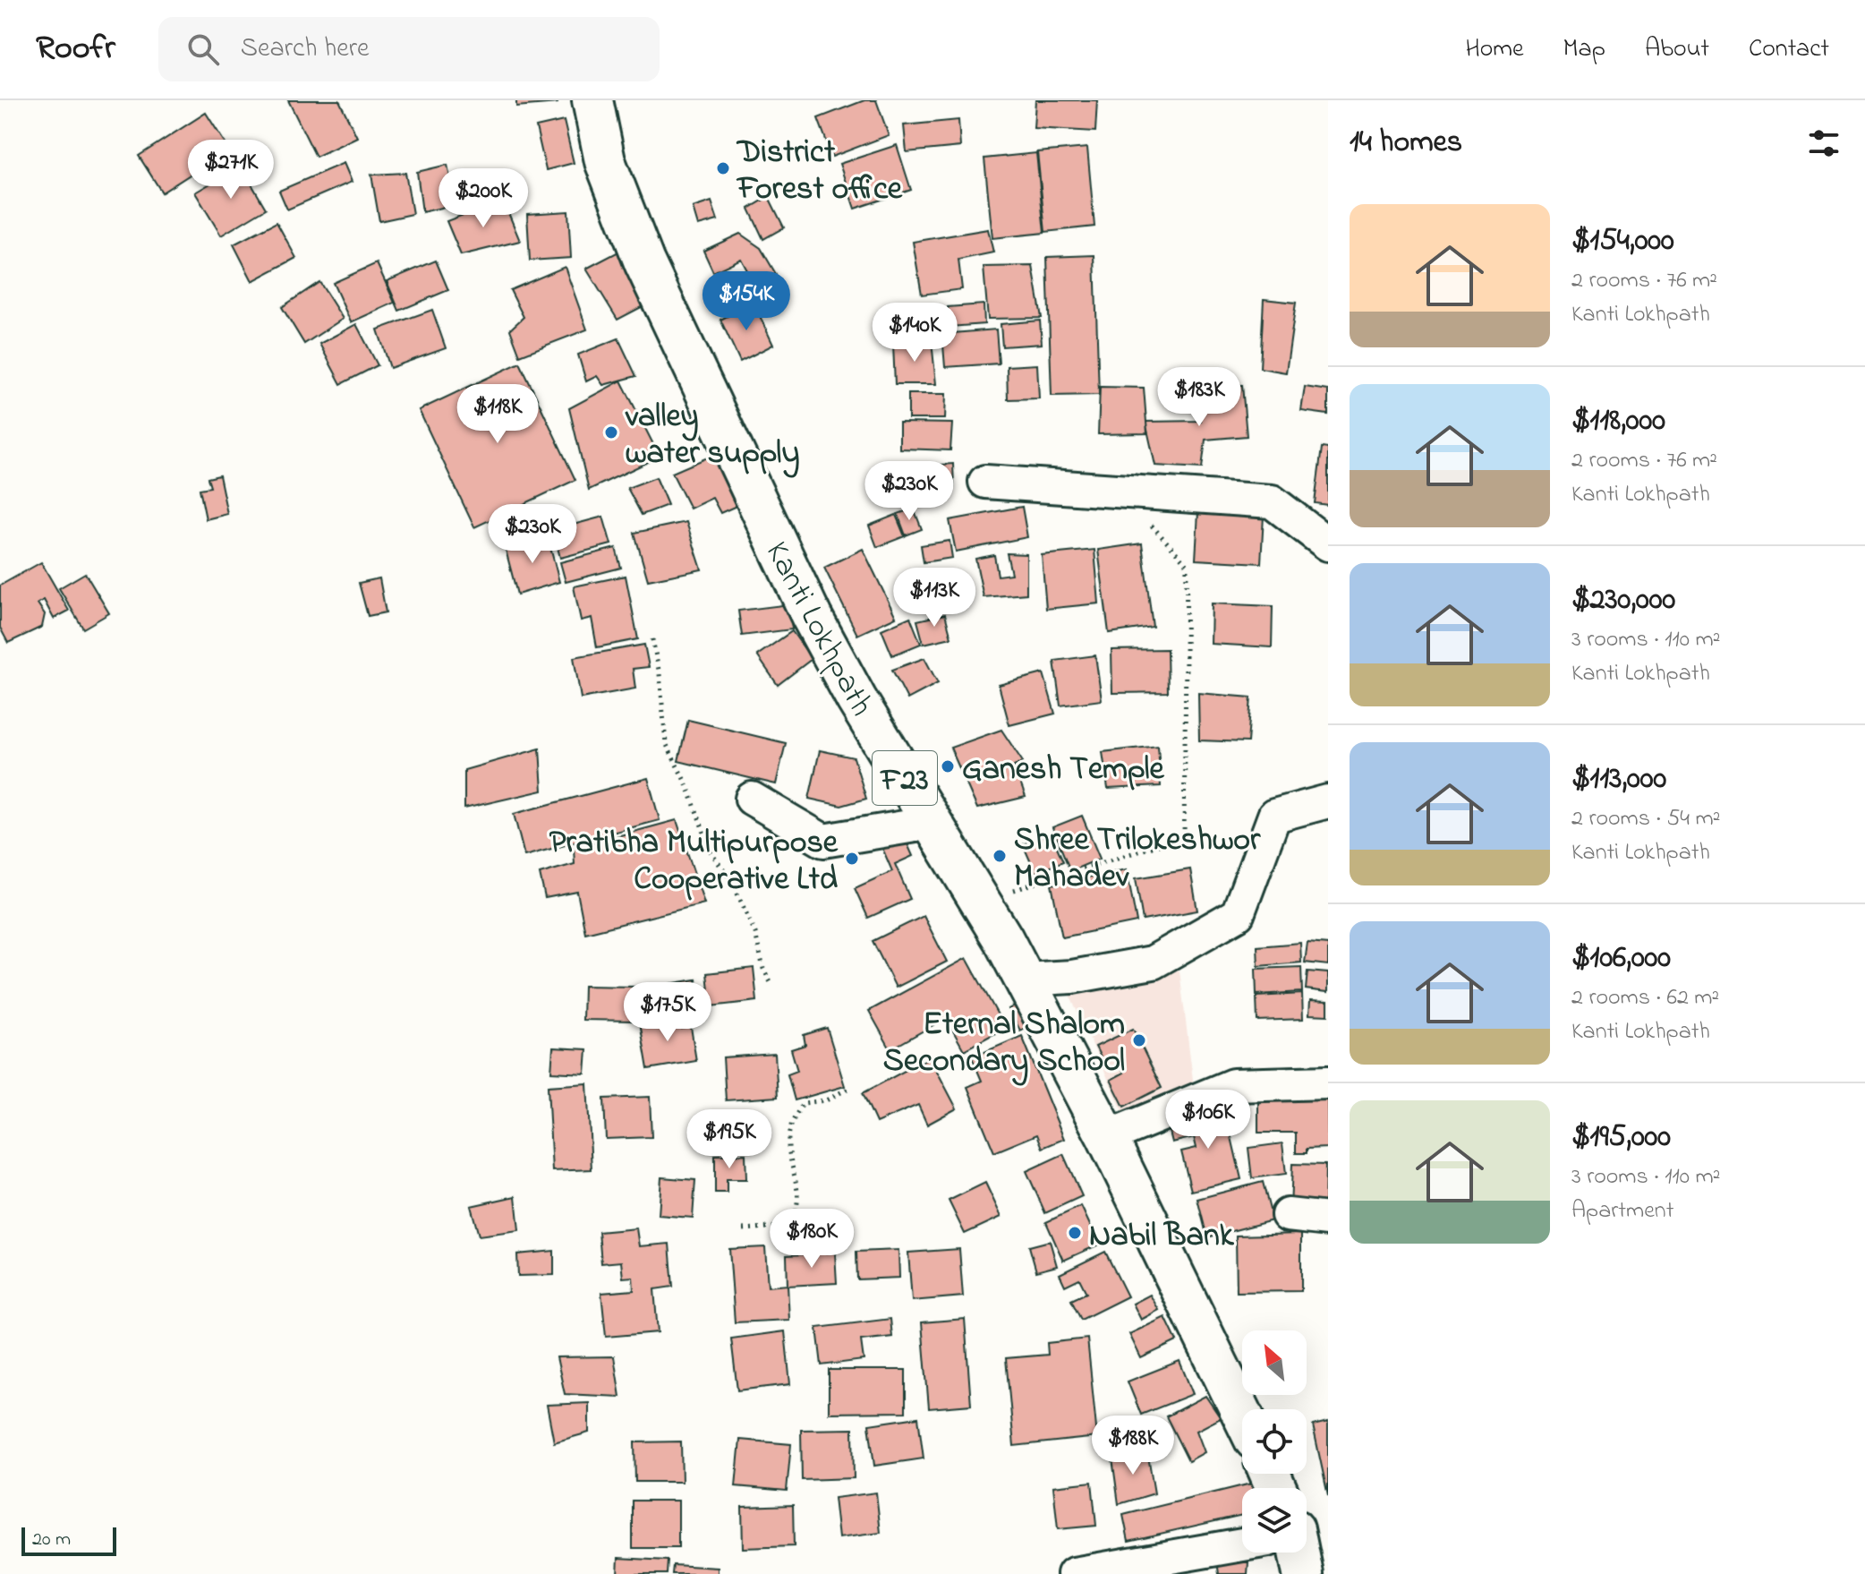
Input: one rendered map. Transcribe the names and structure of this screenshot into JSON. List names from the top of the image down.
{
  "streets": {
    "main road": ["Kanti Lokhpath", "F23"]
  },
  "places": [
    "District Forest office",
    "valley water supply",
    "Ganesh Temple",
    "Shree Trilokeshwor Mahadev",
    "Pratibha Multipurpose Cooperative Ltd",
    "Eternal Shalom Secondary School",
    "Nabil Bank"
  ],
  "scale_bar": "20 m",
  "north": "top left",
  "page": {
    "header": "Roofr",
    "search": "Search here",
    "nav": [
      "Home",
      "Map",
      "About",
      "Contact"
    ],
    "heading": "14 homes",
    "price": [
      "$271K",
      "$200K",
      "$154K",
      "$140K",
      "$183K",
      "$118K",
      "$230K",
      "$230K",
      "$113K",
      "$175K",
      "$106K",
      "$195K",
      "$180K",
      "$188K"
    ],
    "list": [
      {
        "name": "$154,000",
        "note": "2 rooms · 76 m² · Kanti Lokhpath"
      },
      {
        "name": "$118,000",
        "note": "2 rooms · 76 m² · Kanti Lokhpath"
      },
      {
        "name": "$230,000",
        "note": "3 rooms · 110 m² · Kanti Lokhpath"
      },
      {
        "name": "$113,000",
        "note": "2 rooms · 54 m² · Kanti Lokhpath"
      },
      {
        "name": "$106,000",
        "note": "2 rooms · 62 m² · Kanti Lokhpath"
      },
      {
        "name": "$195,000",
        "note": "3 rooms · 110 m² · Apartment"
      }
    ],
    "scale": "20 m"
  }
}
